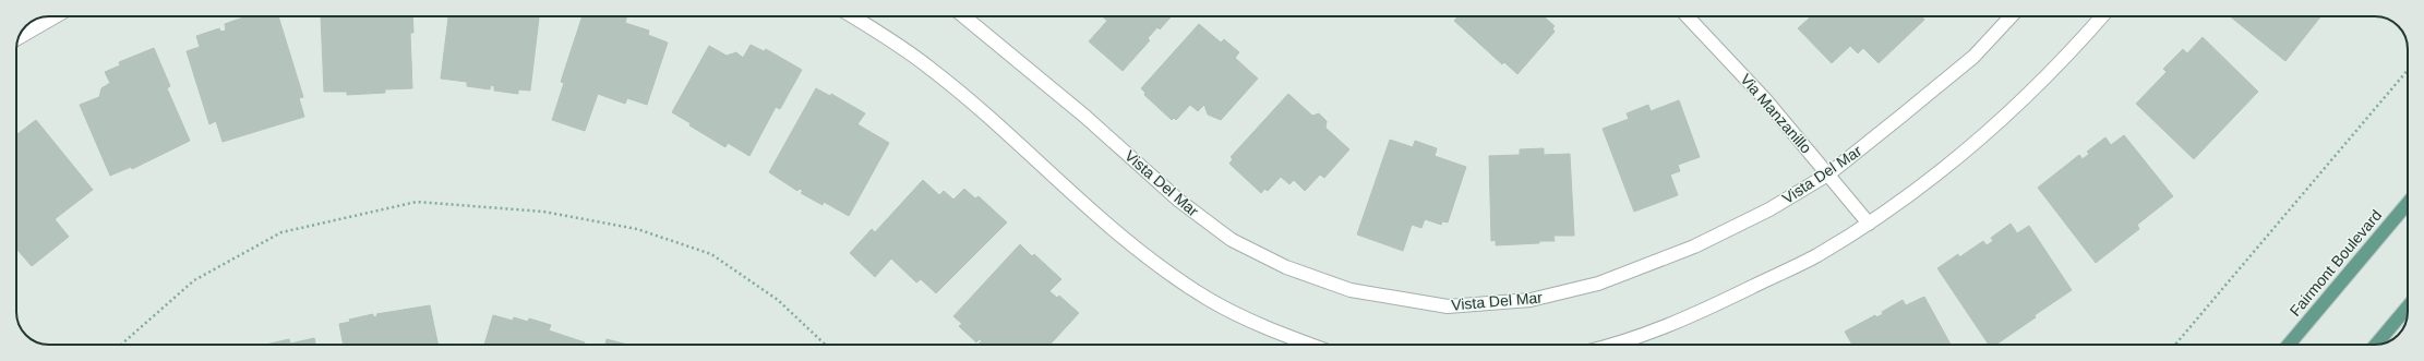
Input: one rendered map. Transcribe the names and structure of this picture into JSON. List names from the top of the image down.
{
  "streets": {
    "main road": ["Fairmont Boulevard"],
    "street": ["Via Manzanillo", "Vista Del Mar"]
  },
  "crossings": [
    ["Via Manzanillo", "Vista Del Mar"]
  ]
}
